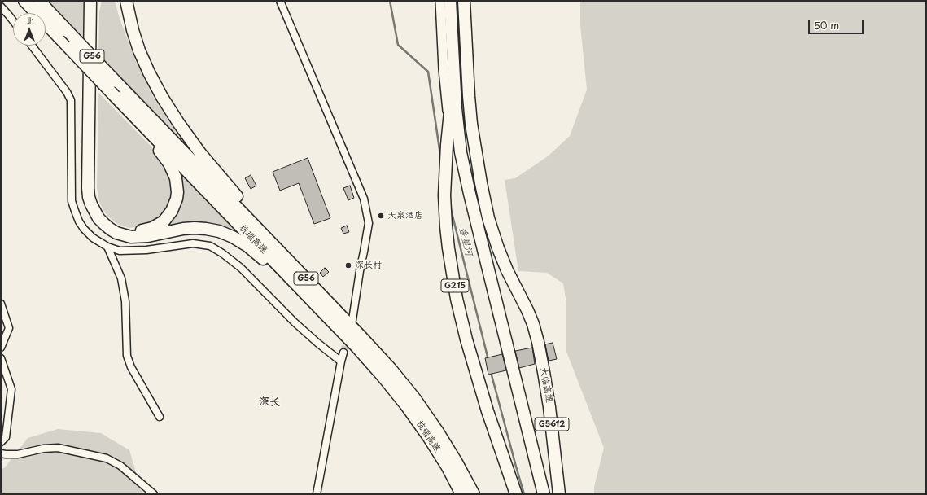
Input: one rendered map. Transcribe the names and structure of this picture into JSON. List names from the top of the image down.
{
  "streets": {
    "highway": [
      "G56",
      "杭瑞高速",
      "G215",
      "大临高速",
      "G5612"
    ]
  },
  "crossings": [
    ["G215", "G5612"]
  ],
  "districts": ["深长"],
  "water": ["金星河"],
  "places": ["天泉酒店", "深长村"],
  "scale_bar": "50 m",
  "north": "top"
}
